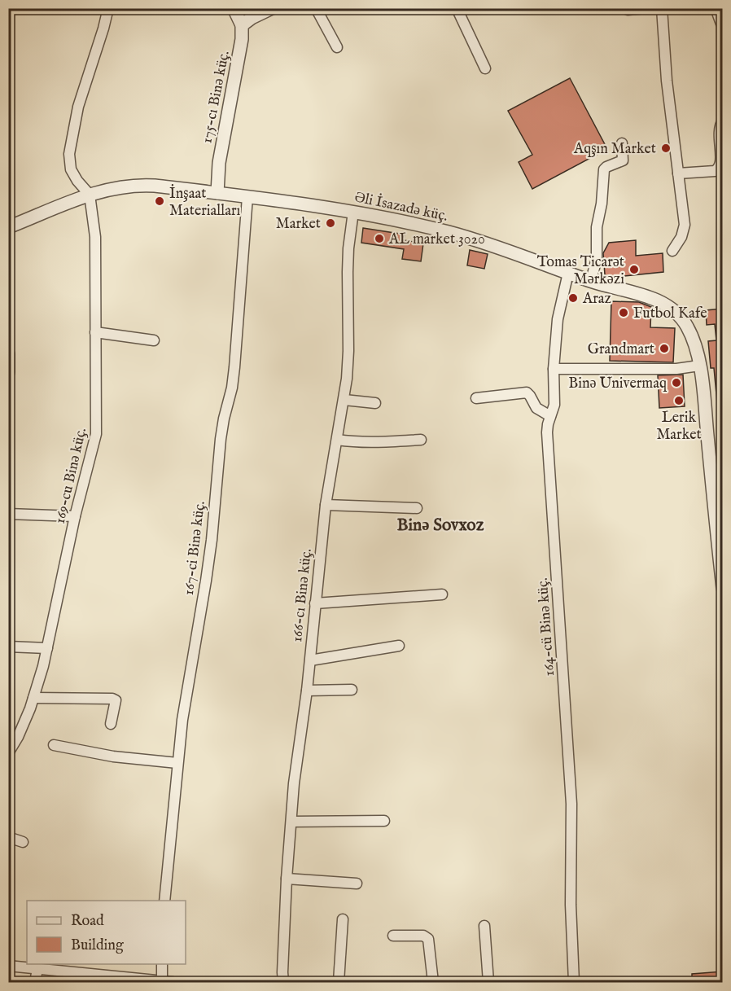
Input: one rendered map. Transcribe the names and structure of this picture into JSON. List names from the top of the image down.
{
  "streets": {
    "street": [
      "175-cı Binə küç.",
      "Əli İsazadə küç.",
      "169-cu Binə küç.",
      "167-ci Binə küç.",
      "166-cı Binə küç.",
      "164-cü Binə küç."
    ]
  },
  "crossings": [
    ["175-cı Binə küç.", "Əli İsazadə küç."],
    ["Əli İsazadə küç.", "169-cu Binə küç."],
    ["Əli İsazadə küç.", "167-ci Binə küç."],
    ["Əli İsazadə küç.", "166-cı Binə küç."],
    ["Əli İsazadə küç.", "164-cü Binə küç."]
  ],
  "districts": ["Binə Sovxoz"],
  "places": [
    "Aqşın Market",
    "İnşaat Materialları",
    "Market",
    "AL market 3020",
    "Tomas Ticarət Mərkəzi",
    "Araz",
    "Futbol Kafe",
    "Grandmart",
    "Binə Univermaq",
    "Lerik Market"
  ],
  "legend": ["Road", "Building"]
}
